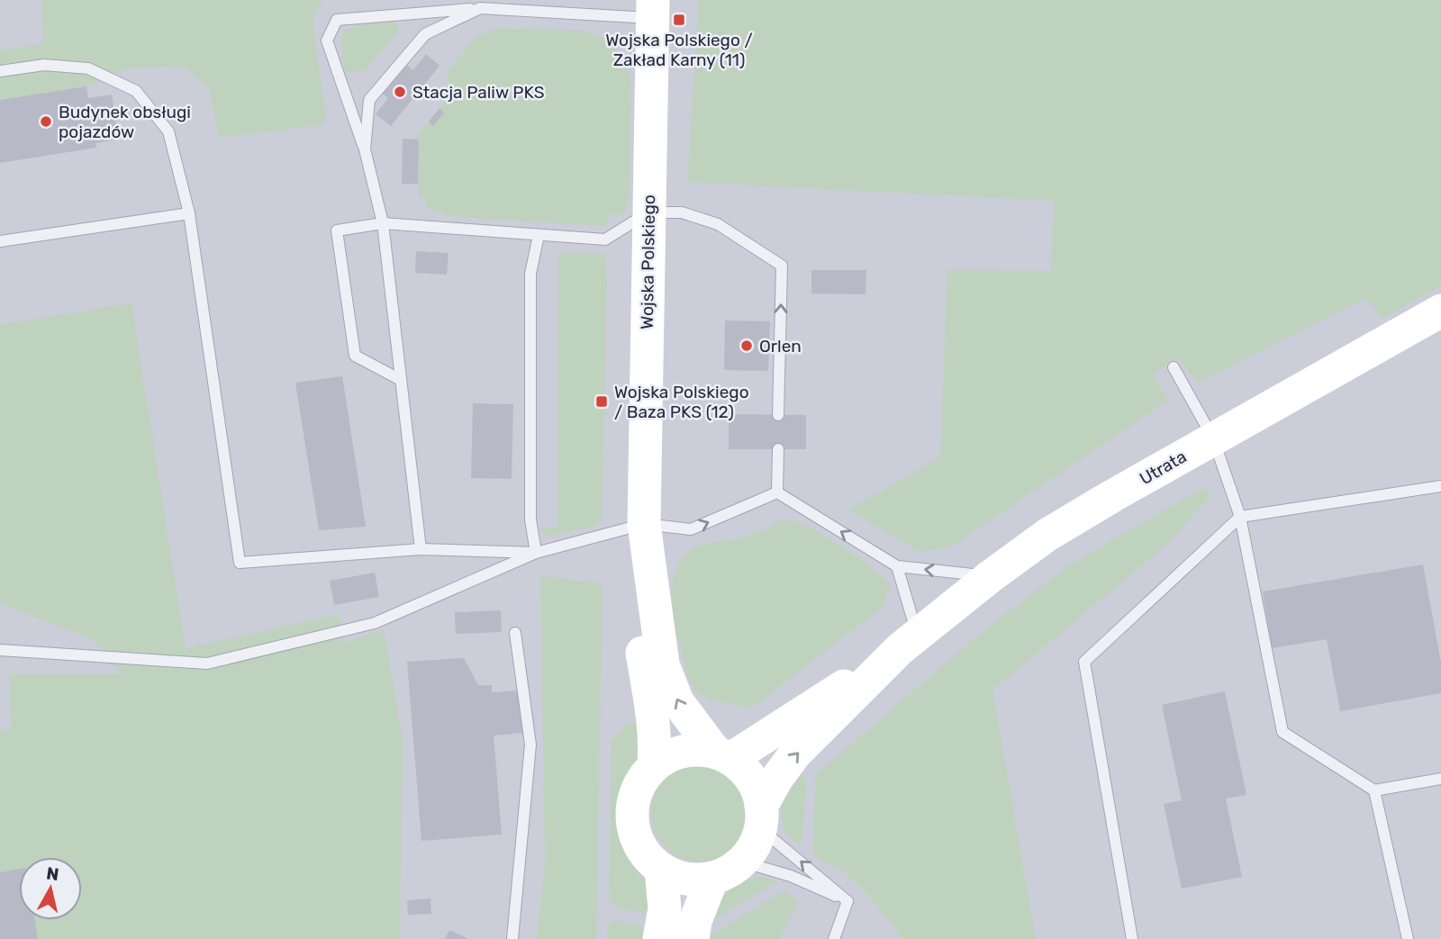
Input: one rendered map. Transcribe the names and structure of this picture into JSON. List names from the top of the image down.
{
  "streets": {
    "main road": ["Wojska Polskiego", "Utrata"]
  },
  "crossings": [
    ["Wojska Polskiego", "Utrata"]
  ],
  "places": {
    "transit": ["Wojska Polskiego / Zakład Karny (11)", "Wojska Polskiego / Baza PKS (12)"],
    "other": ["Stacja Paliw PKS", "Budynek obsługi pojazdów", "Orlen"]
  },
  "north": "top"
}
